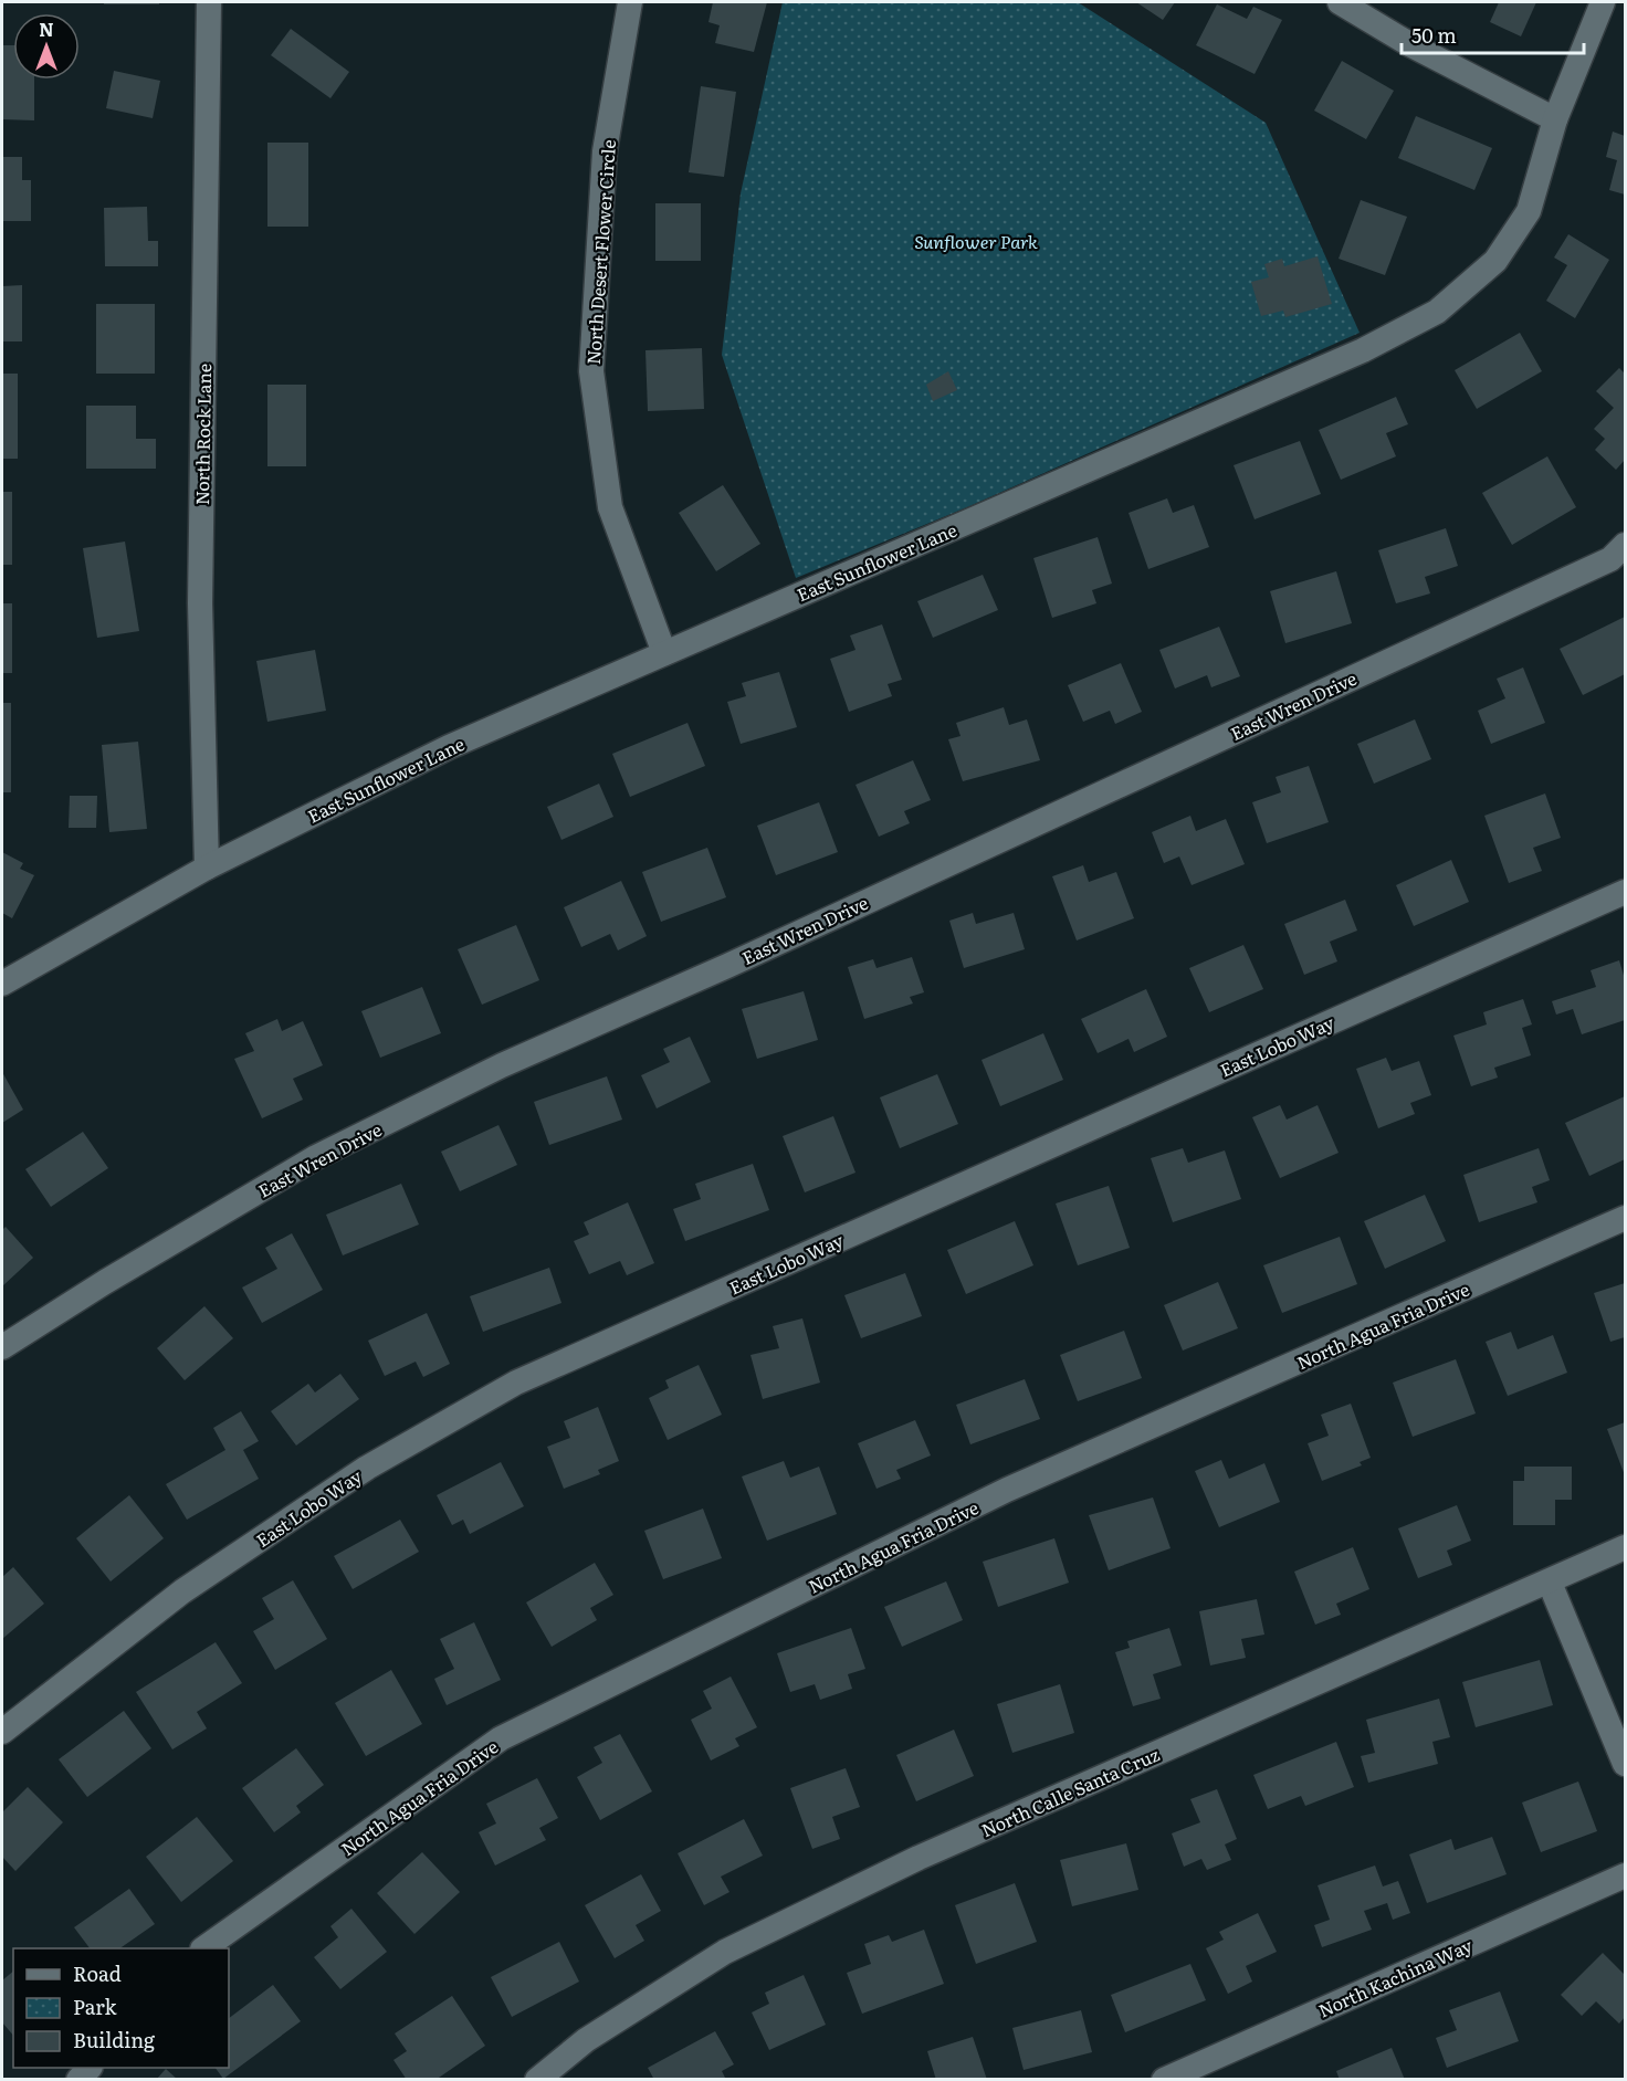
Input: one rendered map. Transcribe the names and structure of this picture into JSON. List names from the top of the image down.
{
  "streets": {
    "street": [
      "North Desert Flower Circle",
      "North Rock Lane",
      "East Sunflower Lane",
      "East Wren Drive",
      "East Lobo Way",
      "North Agua Fria Drive",
      "North Calle Santa Cruz",
      "North Kachina Way"
    ]
  },
  "crossings": [
    ["North Desert Flower Circle", "East Sunflower Lane"],
    ["North Rock Lane", "East Sunflower Lane"]
  ],
  "parks": ["Sunflower Park"],
  "legend": ["Road", "Park", "Building"],
  "scale_bar": "50 m",
  "north": "top"
}
